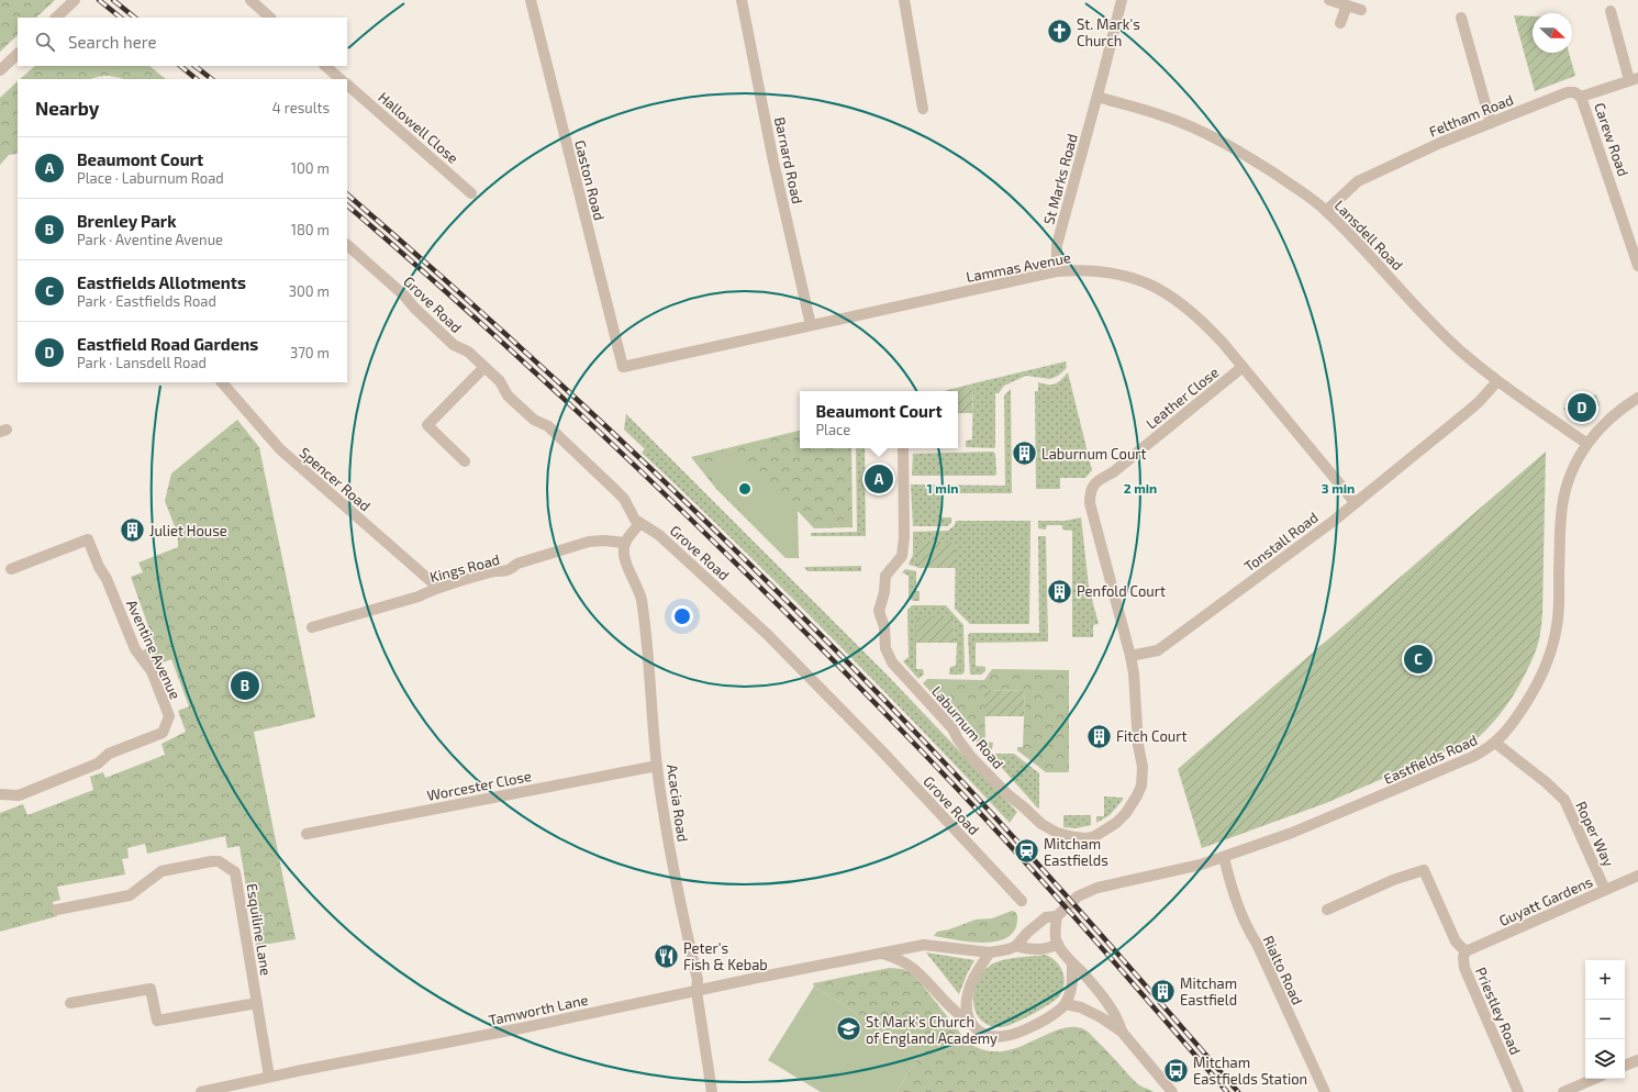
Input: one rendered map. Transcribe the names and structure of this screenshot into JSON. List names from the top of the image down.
{
  "streets": {
    "street": [
      "Feltham Road",
      "Hallowell Close",
      "Carew Road",
      "Barnard Road",
      "St Marks Road",
      "Gaston Road",
      "Lansdell Road",
      "Lammas Avenue",
      "Grove Road",
      "Leather Close",
      "Spencer Road",
      "Tonstall Road",
      "Kings Road",
      "Aventine Avenue",
      "Laburnum Road",
      "Eastfields Road",
      "Worcester Close",
      "Acacia Road",
      "Roper Way",
      "Guyatt Gardens",
      "Esquiline Lane",
      "Rialto Road",
      "Tamworth Lane",
      "Priestley Road"
    ]
  },
  "crossings": [
    ["Feltham Road", "Carew Road"],
    ["Feltham Road", "Lansdell Road"],
    ["Barnard Road", "Lammas Avenue"],
    ["St Marks Road", "Lansdell Road"],
    ["St Marks Road", "Lammas Avenue"],
    ["Gaston Road", "Lammas Avenue"],
    ["Lansdell Road", "Tonstall Road"],
    ["Lansdell Road", "Eastfields Road"],
    ["Lammas Avenue", "Leather Close"],
    ["Lammas Avenue", "Tonstall Road"],
    ["Leather Close", "Laburnum Road"],
    ["Spencer Road", "Kings Road"],
    ["Tonstall Road", "Laburnum Road"],
    ["Kings Road", "Acacia Road"],
    ["Eastfields Road", "Roper Way"],
    ["Eastfields Road", "Rialto Road"],
    ["Worcester Close", "Acacia Road"],
    ["Acacia Road", "Tamworth Lane"],
    ["Roper Way", "Guyatt Gardens"],
    ["Guyatt Gardens", "Priestley Road"],
    ["Esquiline Lane", "Tamworth Lane"]
  ],
  "places": {
    "church": ["St. Mark's Church"],
    "building": [
      "Laburnum Court",
      "Juliet House",
      "Penfold Court",
      "Fitch Court",
      "Mitcham Eastfield"
    ],
    "station": ["Mitcham Eastfields"],
    "restaurant": ["Peter's Fish & Kebab"],
    "school or university": ["St Mark's Church of England Academy"],
    "bus stop": ["Mitcham Eastfields Station"]
  },
  "north": "right",
  "page": {
    "search": "Search here",
    "heading": ["Nearby", "4 results"],
    "list": [
      {
        "mark": "A",
        "name": "Beaumont Court",
        "note": "Place · Laburnum Road",
        "value": "100 m"
      },
      {
        "mark": "B",
        "name": "Brenley Park",
        "note": "Park · Aventine Avenue",
        "value": "180 m"
      },
      {
        "mark": "C",
        "name": "Eastfields Allotments",
        "note": "Park · Eastfields Road",
        "value": "300 m"
      },
      {
        "mark": "D",
        "name": "Eastfield Road Gardens",
        "note": "Park · Lansdell Road",
        "value": "370 m"
      }
    ],
    "popup": ["Beaumont Court", "Place"],
    "pins": [
      "D",
      "A",
      "C",
      "B"
    ],
    "map_buttons": ["+", "−"]
  },
  "rings": ["1 min", "2 min", "3 min"]
}
